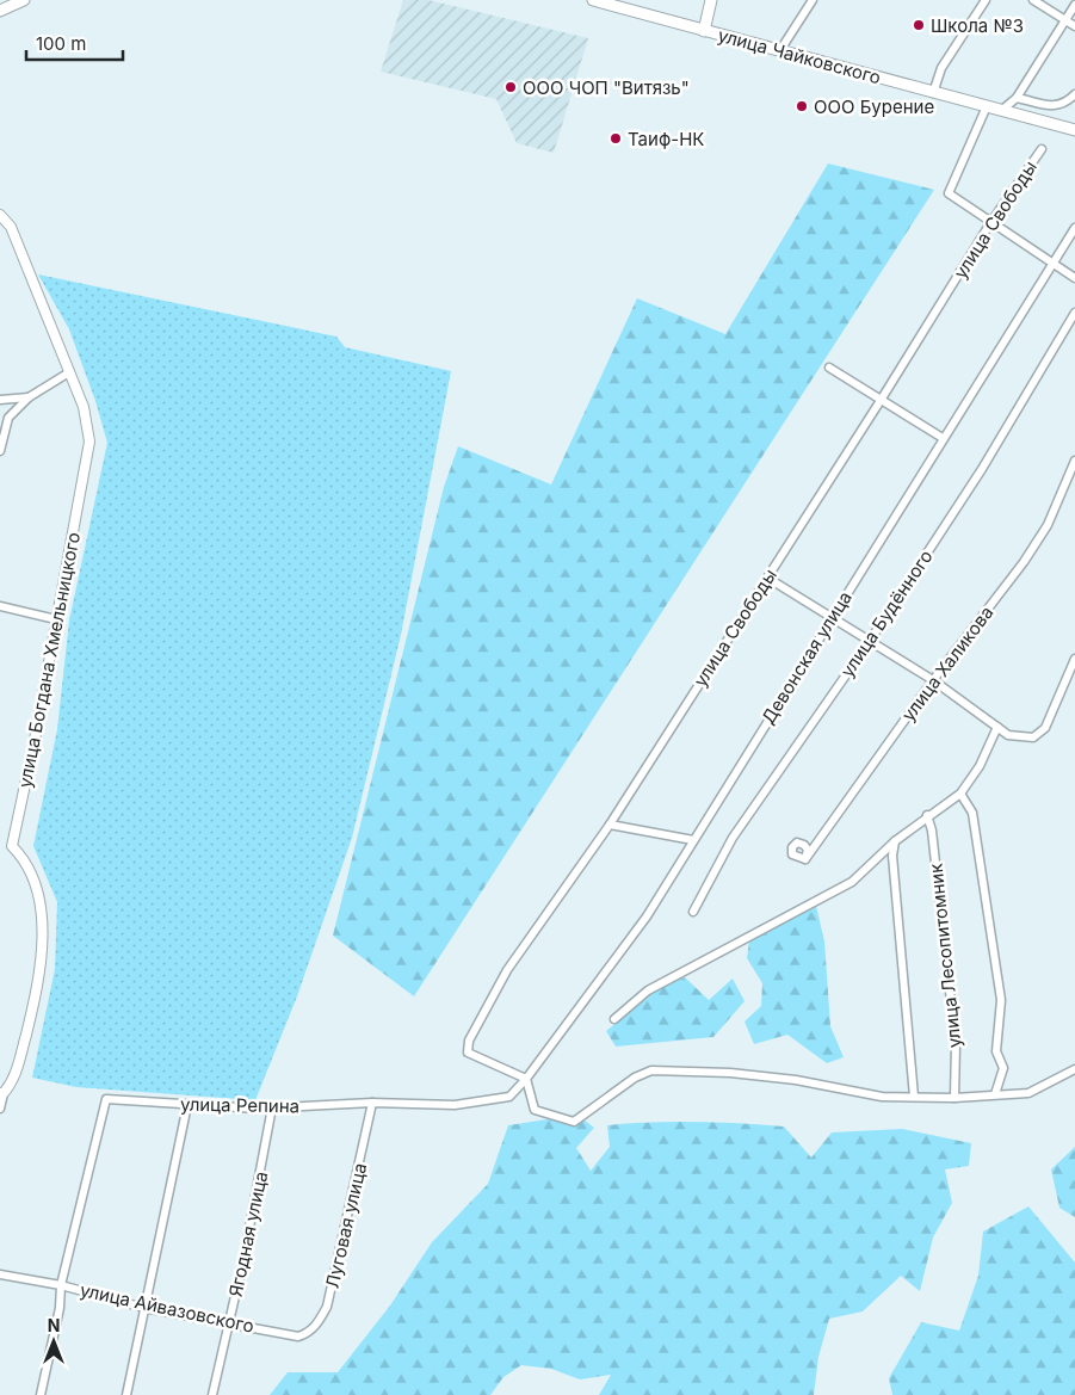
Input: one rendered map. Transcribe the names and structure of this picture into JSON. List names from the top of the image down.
{
  "streets": {
    "main road": ["улица Чайковского"],
    "street": [
      "улица Свободы",
      "улица Будённого",
      "Девонская улица",
      "улица Богдана Хмельницкого",
      "улица Халикова",
      "улица Лесопитомник",
      "улица Репина",
      "Луговая улица",
      "Ягодная улица",
      "улица Айвазовского"
    ]
  },
  "crossings": [
    ["улица Свободы", "Девонская улица"],
    ["улица Свободы", "улица Репина"],
    ["Девонская улица", "улица Репина"],
    ["улица Репина", "Луговая улица"],
    ["улица Репина", "Ягодная улица"],
    ["улица Репина", "улица Айвазовского"],
    ["Луговая улица", "улица Айвазовского"],
    ["Ягодная улица", "улица Айвазовского"]
  ],
  "places": [
    "Школа №3",
    "ООО ЧОП \"Витязь\"",
    "ООО Бурение",
    "Таиф-НК"
  ],
  "scale_bar": "100 m",
  "north": "top"
}
